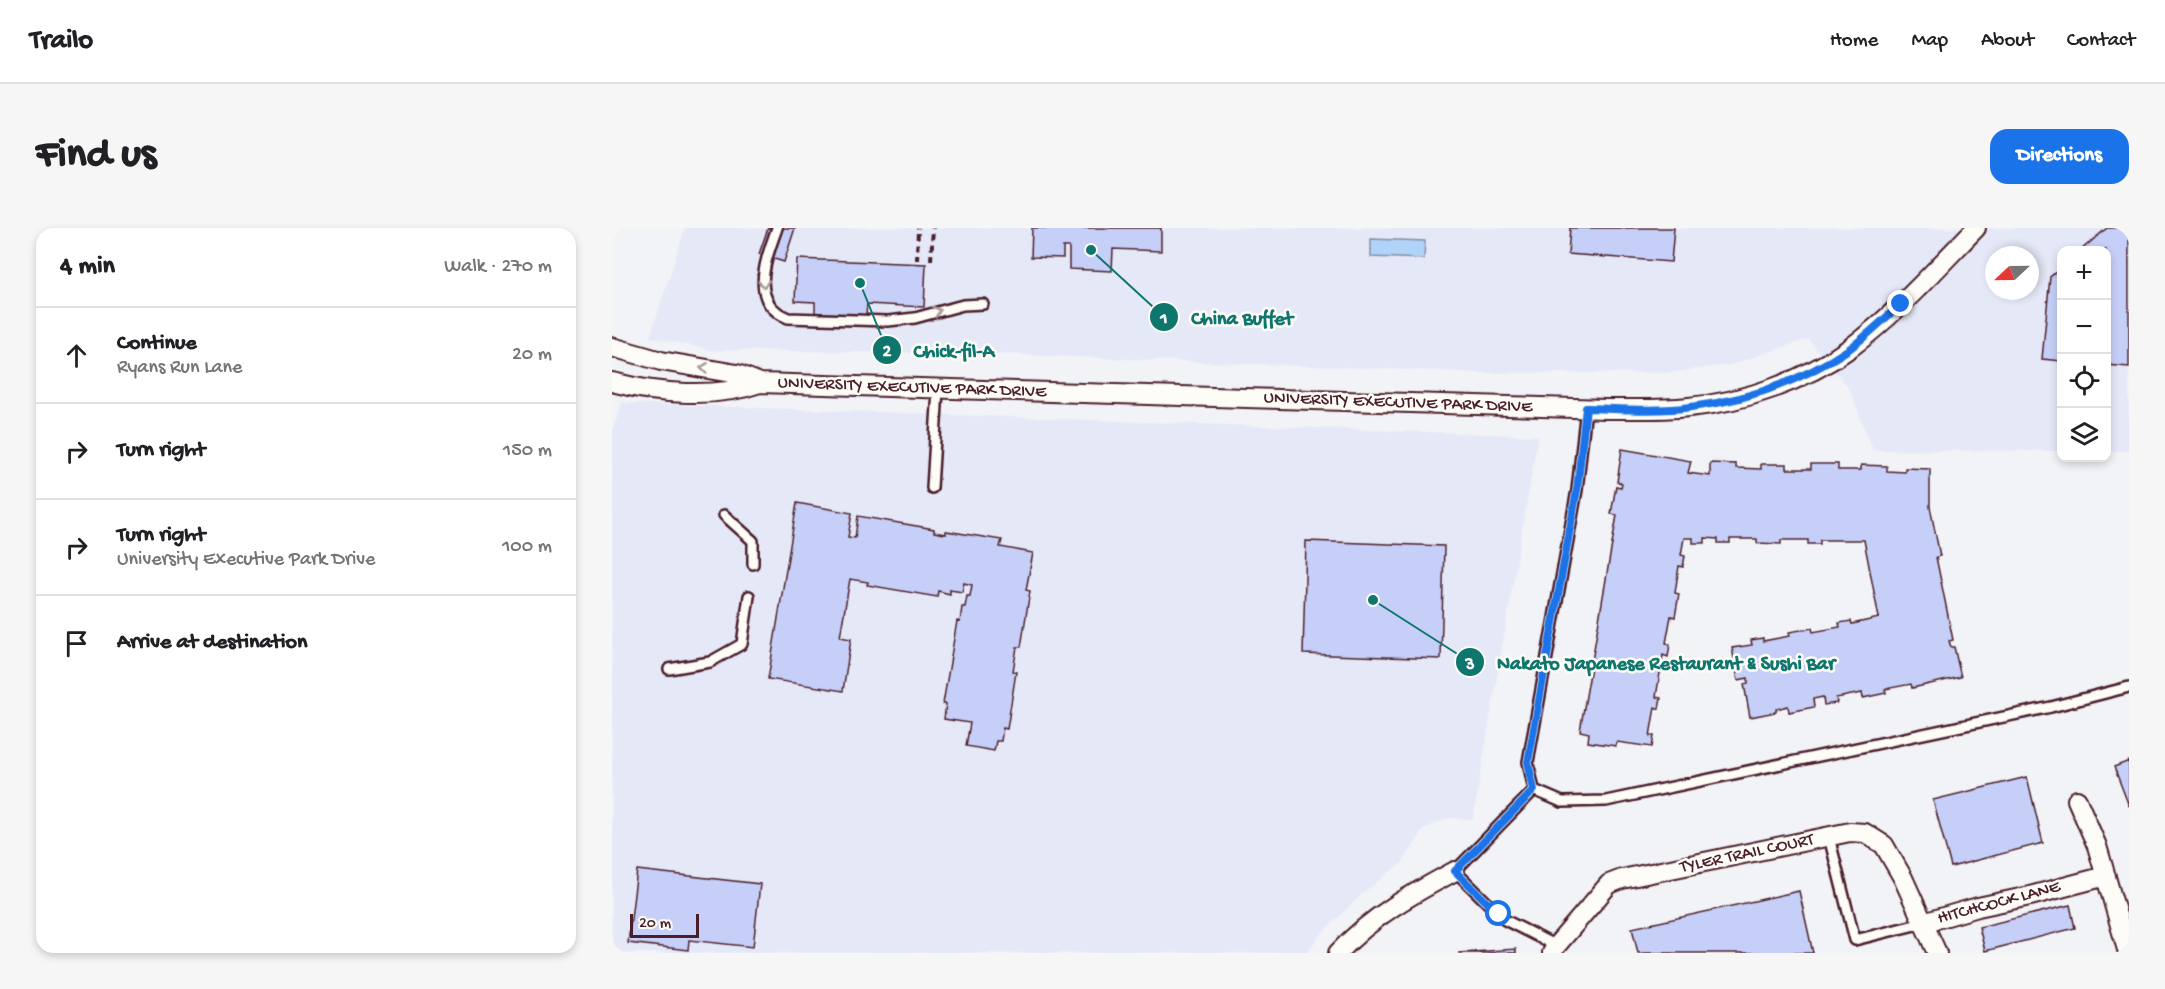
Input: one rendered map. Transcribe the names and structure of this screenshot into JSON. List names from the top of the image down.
{
  "streets": {
    "street": ["UNIVERSITY EXECUTIVE PARK DRIVE", "TYLER TRAIL COURT", "HITCHCOCK LANE"]
  },
  "crossings": [
    ["TYLER TRAIL COURT", "HITCHCOCK LANE"]
  ],
  "places": ["China Buffet", "Chick-fil-A", "Nakato Japanese Restaurant & Sushi Bar"],
  "scale_bar": "20 m",
  "north": "left",
  "page": {
    "header": "Trailo",
    "nav": [
      "Home",
      "Map",
      "About",
      "Contact"
    ],
    "buttons": "Directions",
    "title": "Find us",
    "heading": ["4 min", "Walk · 270 m"],
    "map_buttons": ["+", "−"],
    "list": [
      ["Continue", "Ryans Run Lane", "20 m"],
      ["Turn right", "150 m"],
      ["Turn right", "University Executive Park Drive", "100 m"],
      "Arrive at destination"
    ],
    "scale": "20 m"
  }
}
